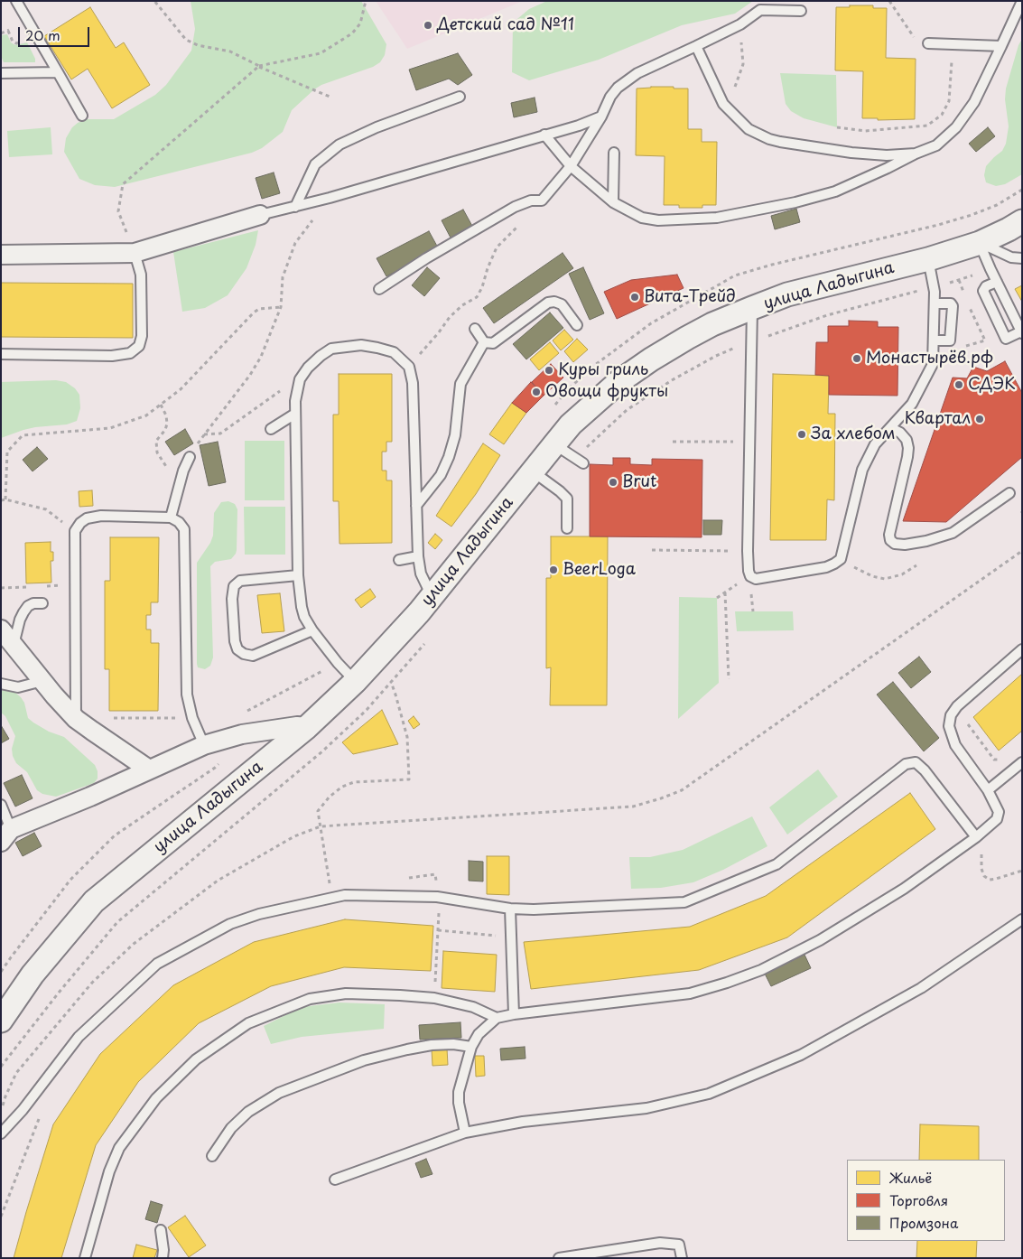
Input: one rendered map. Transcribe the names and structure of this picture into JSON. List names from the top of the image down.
{
  "streets": {
    "street": ["улица Ладыгина"]
  },
  "places": [
    "Детский сад №11",
    "Вита-Трейд",
    "Монастырёв.рф",
    "Куры гриль",
    "СДЭК",
    "Овощи фрукты",
    "Квартал",
    "За хлебом",
    "Brut",
    "BeerLoga"
  ],
  "legend": ["Жильё", "Торговля", "Промзона"],
  "scale_bar": "20 m"
}
